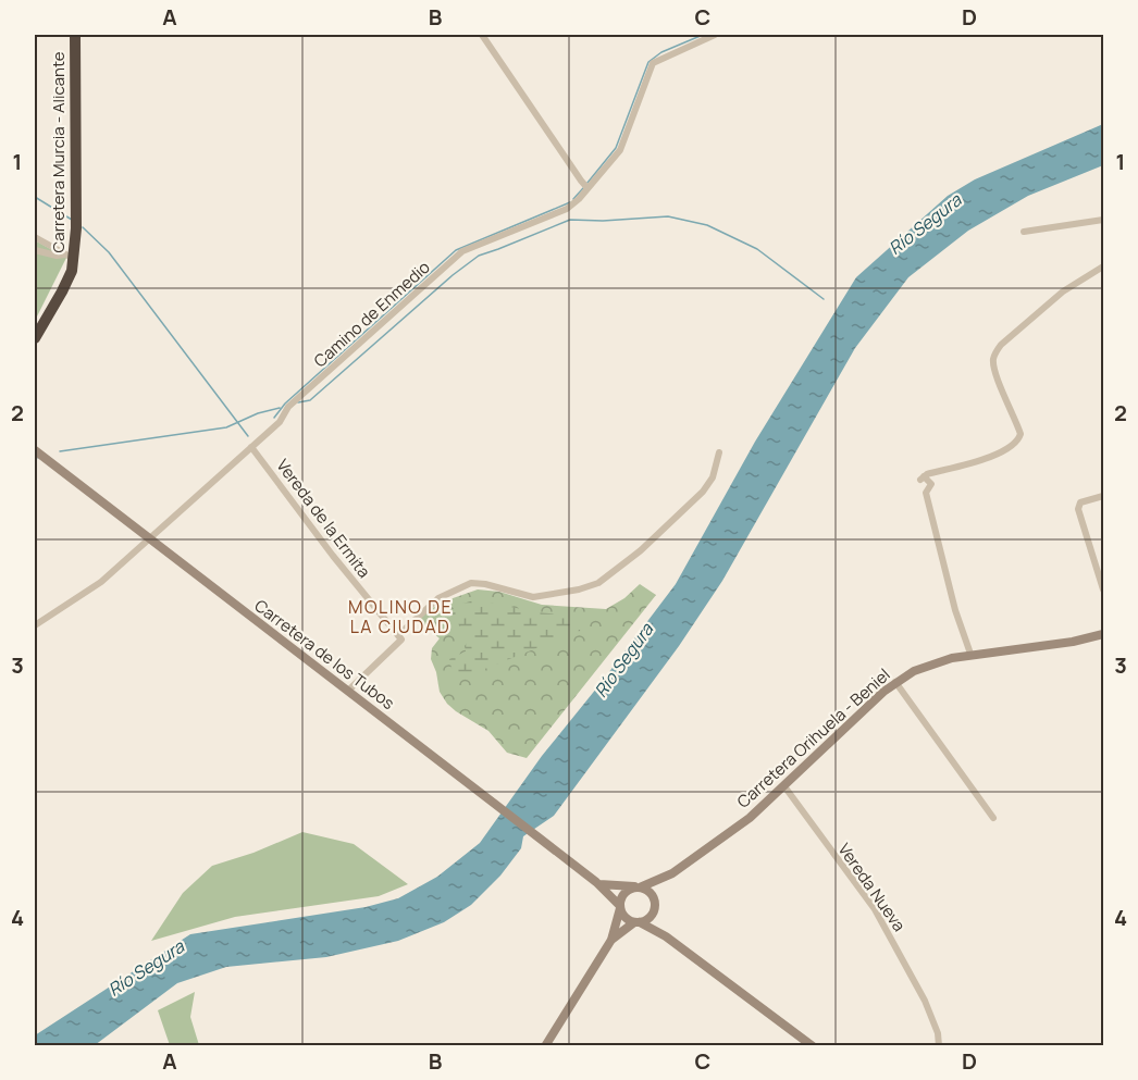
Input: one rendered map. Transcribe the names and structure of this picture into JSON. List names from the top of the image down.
{
  "streets": {
    "highway": ["Carretera Murcia - Alicante"],
    "street": [
      "Camino de Enmedio",
      "Vereda de la Ermita",
      "Carretera de los Tubos",
      "Carretera Orihuela - Beniel",
      "Vereda Nueva"
    ]
  },
  "crossings": [
    ["Camino de Enmedio", "Vereda de la Ermita"],
    ["Camino de Enmedio", "Carretera de los Tubos"],
    ["Carretera de los Tubos", "Carretera Orihuela - Beniel"],
    ["Carretera Orihuela - Beniel", "Vereda Nueva"]
  ],
  "districts": ["MOLINO DE LA CIUDAD"],
  "water": ["Río Segura"],
  "grid": {
    "columns": [
      "A",
      "B",
      "C",
      "D"
    ],
    "rows": [
      "1",
      "2",
      "3",
      "4"
    ]
  }
}
